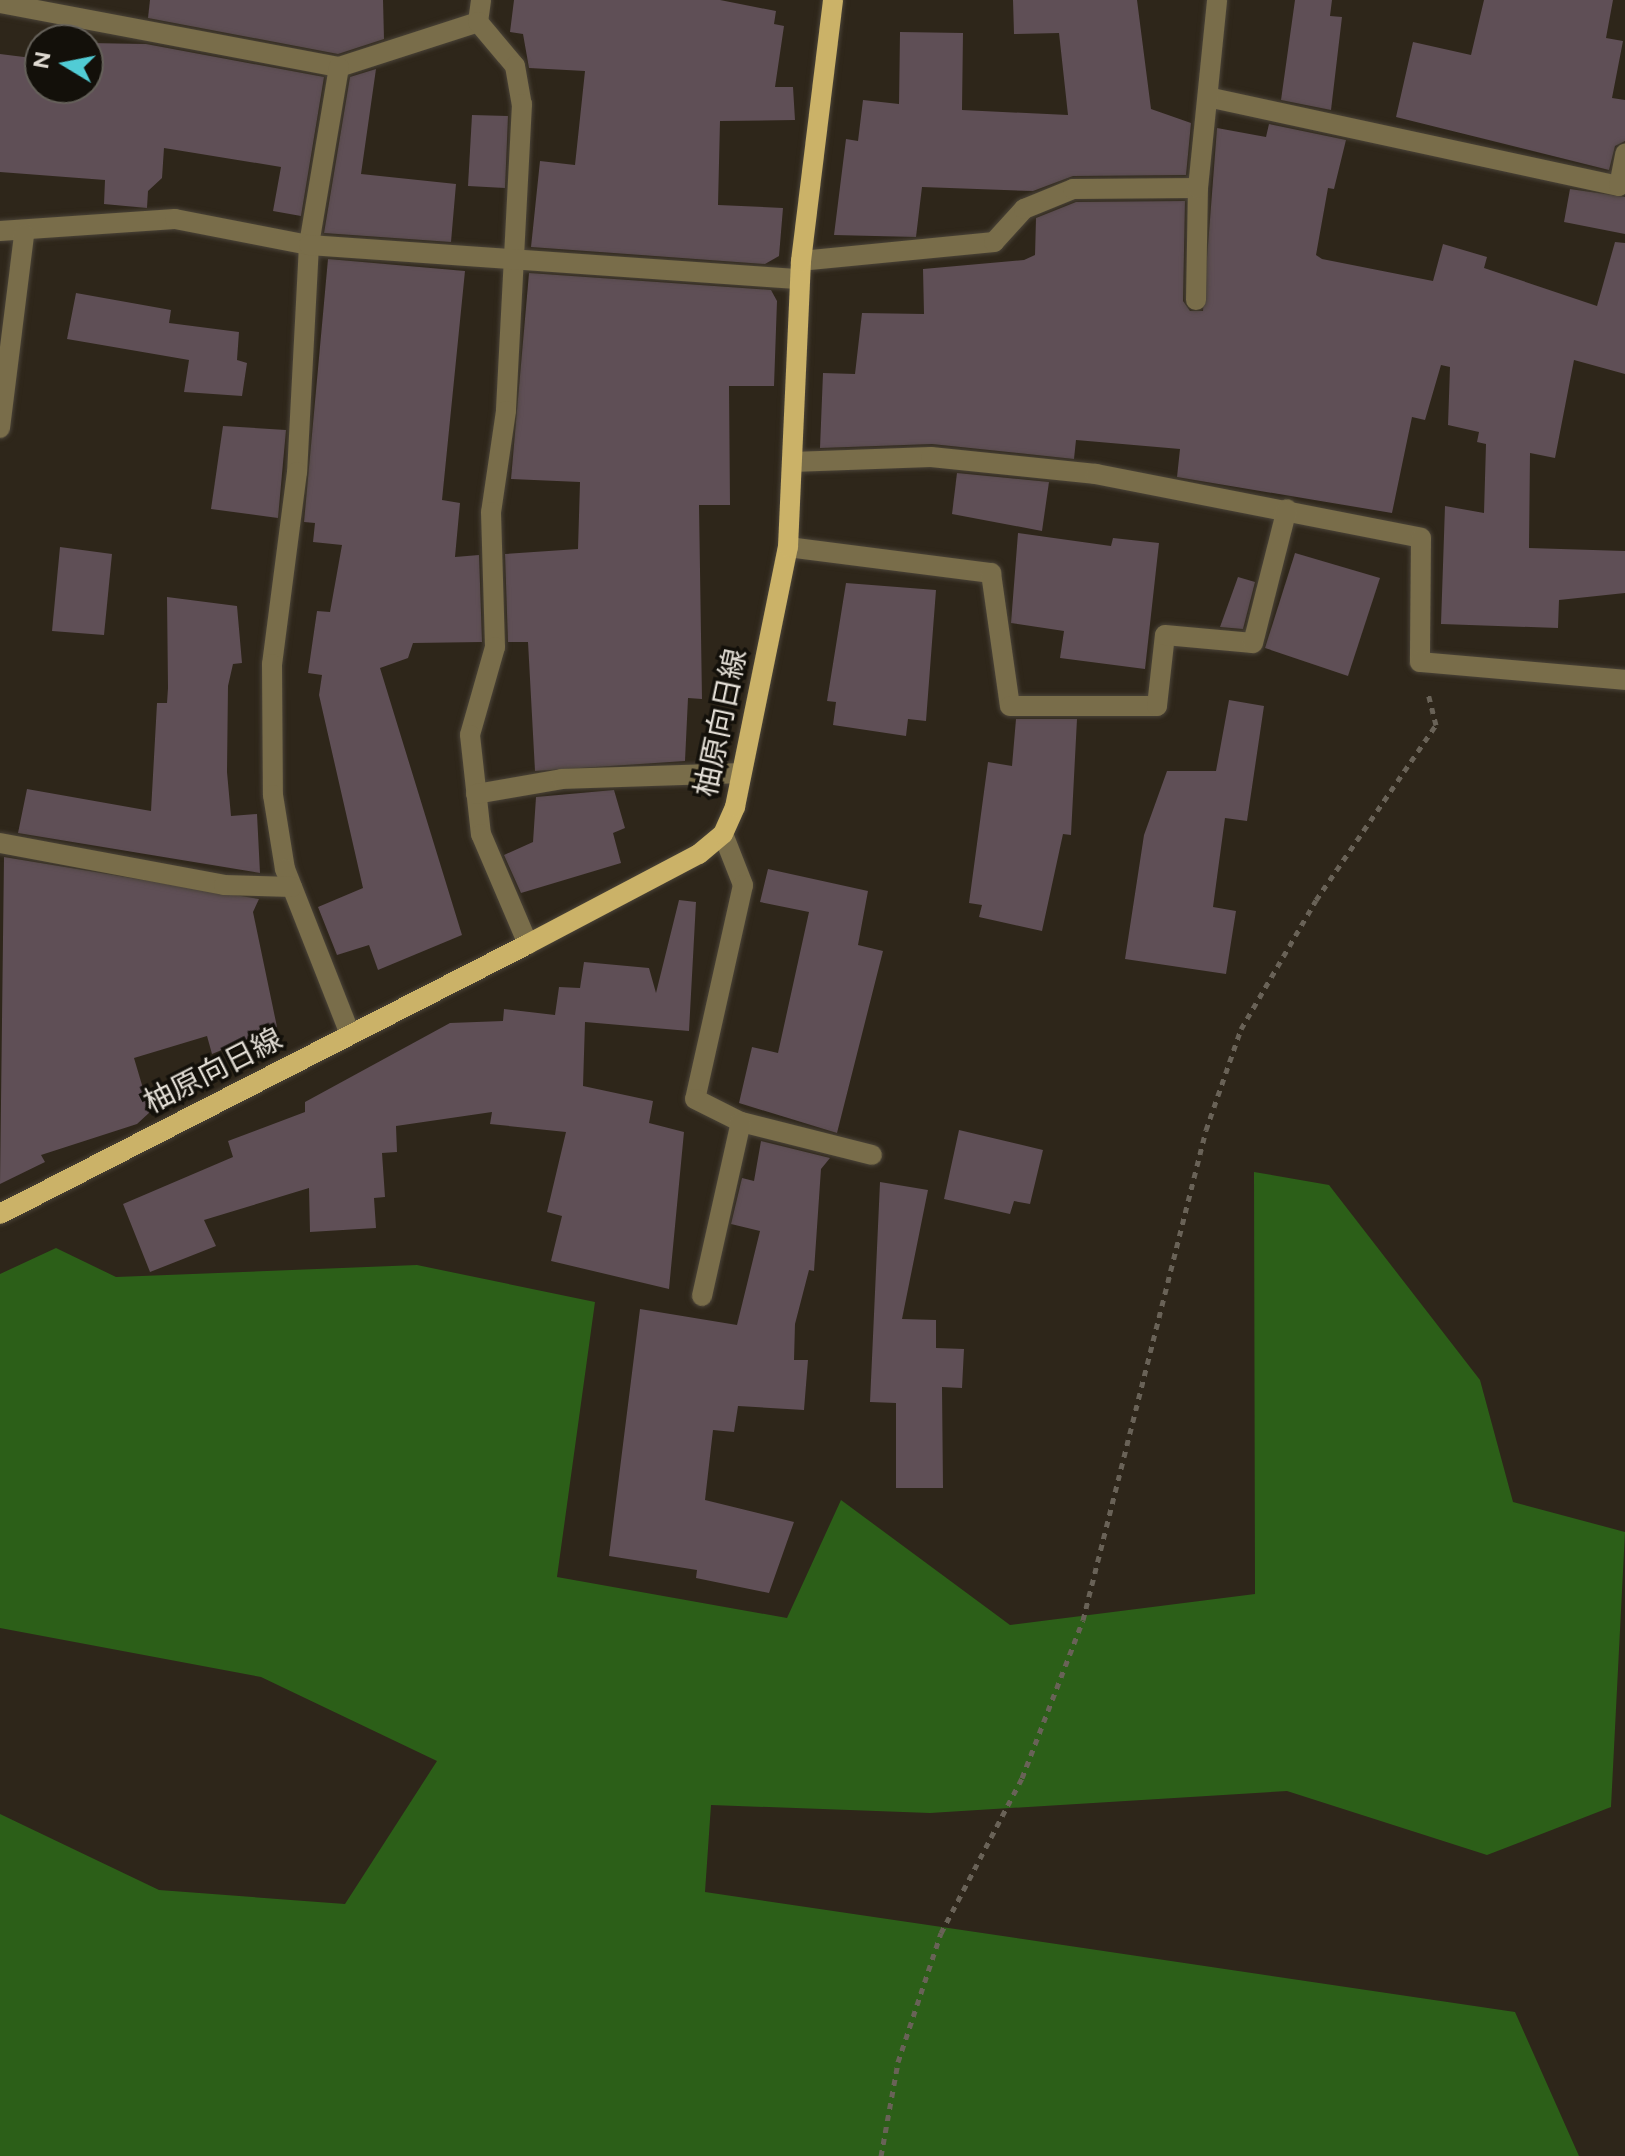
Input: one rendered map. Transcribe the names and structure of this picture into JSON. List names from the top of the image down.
{
  "streets": {
    "main road": ["柚原向日線"]
  },
  "north": "left"
}
